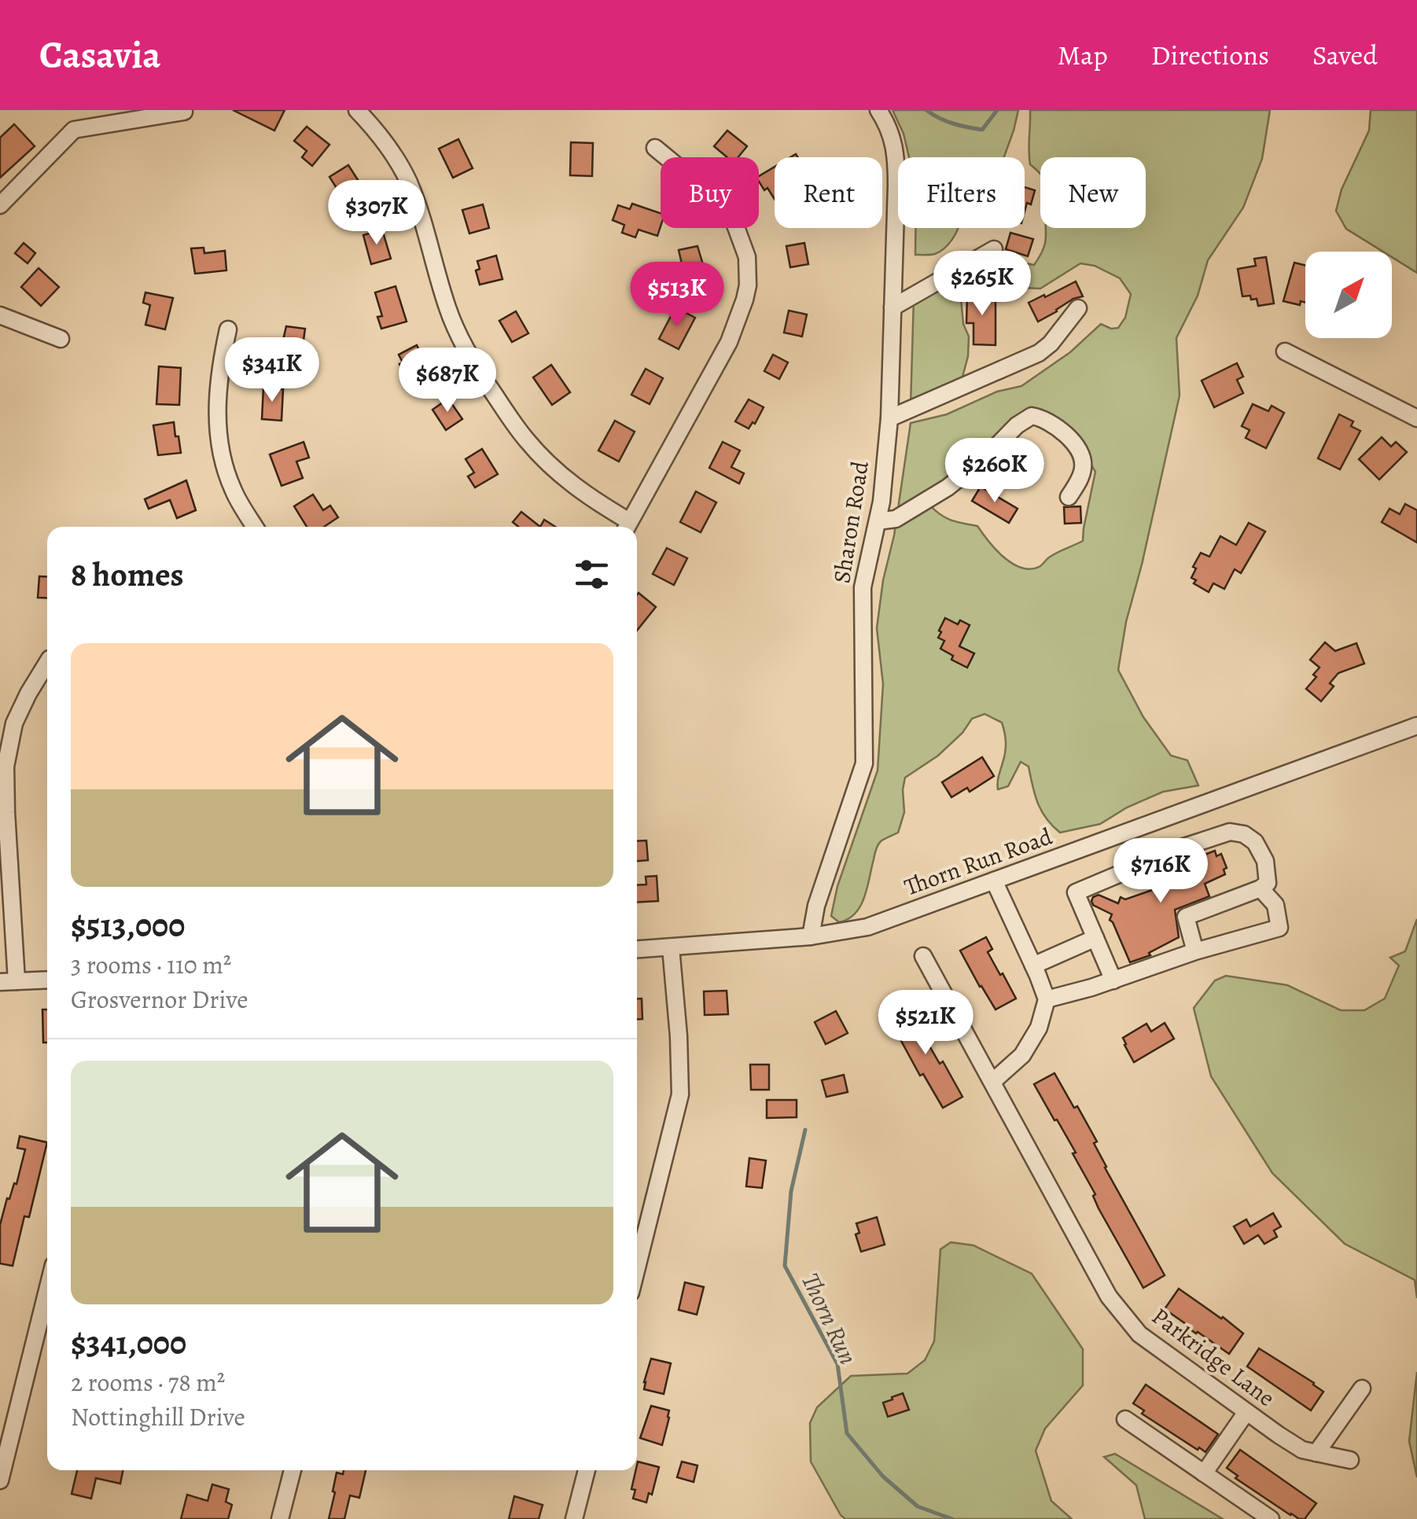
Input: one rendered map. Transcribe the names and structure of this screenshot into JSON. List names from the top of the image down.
{
  "streets": {
    "street": ["Sharon Road", "Thorn Run Road", "Parkridge Lane"]
  },
  "crossings": [
    ["Sharon Road", "Thorn Run Road"]
  ],
  "water": ["Thorn Run"],
  "north": "top right",
  "page": {
    "header": "Casavia",
    "nav": ["Map", "Directions", "Saved"],
    "chip": [
      "Buy",
      "Rent",
      "Filters",
      "New"
    ],
    "price": [
      "$307K",
      "$265K",
      "$513K",
      "$341K",
      "$687K",
      "$260K",
      "$716K",
      "$521K"
    ],
    "heading": "8 homes",
    "list": [
      {
        "name": "$513,000",
        "note": "3 rooms · 110 m² · Grosvernor Drive"
      },
      {
        "name": "$341,000",
        "note": "2 rooms · 78 m² · Nottinghill Drive"
      }
    ]
  }
}
